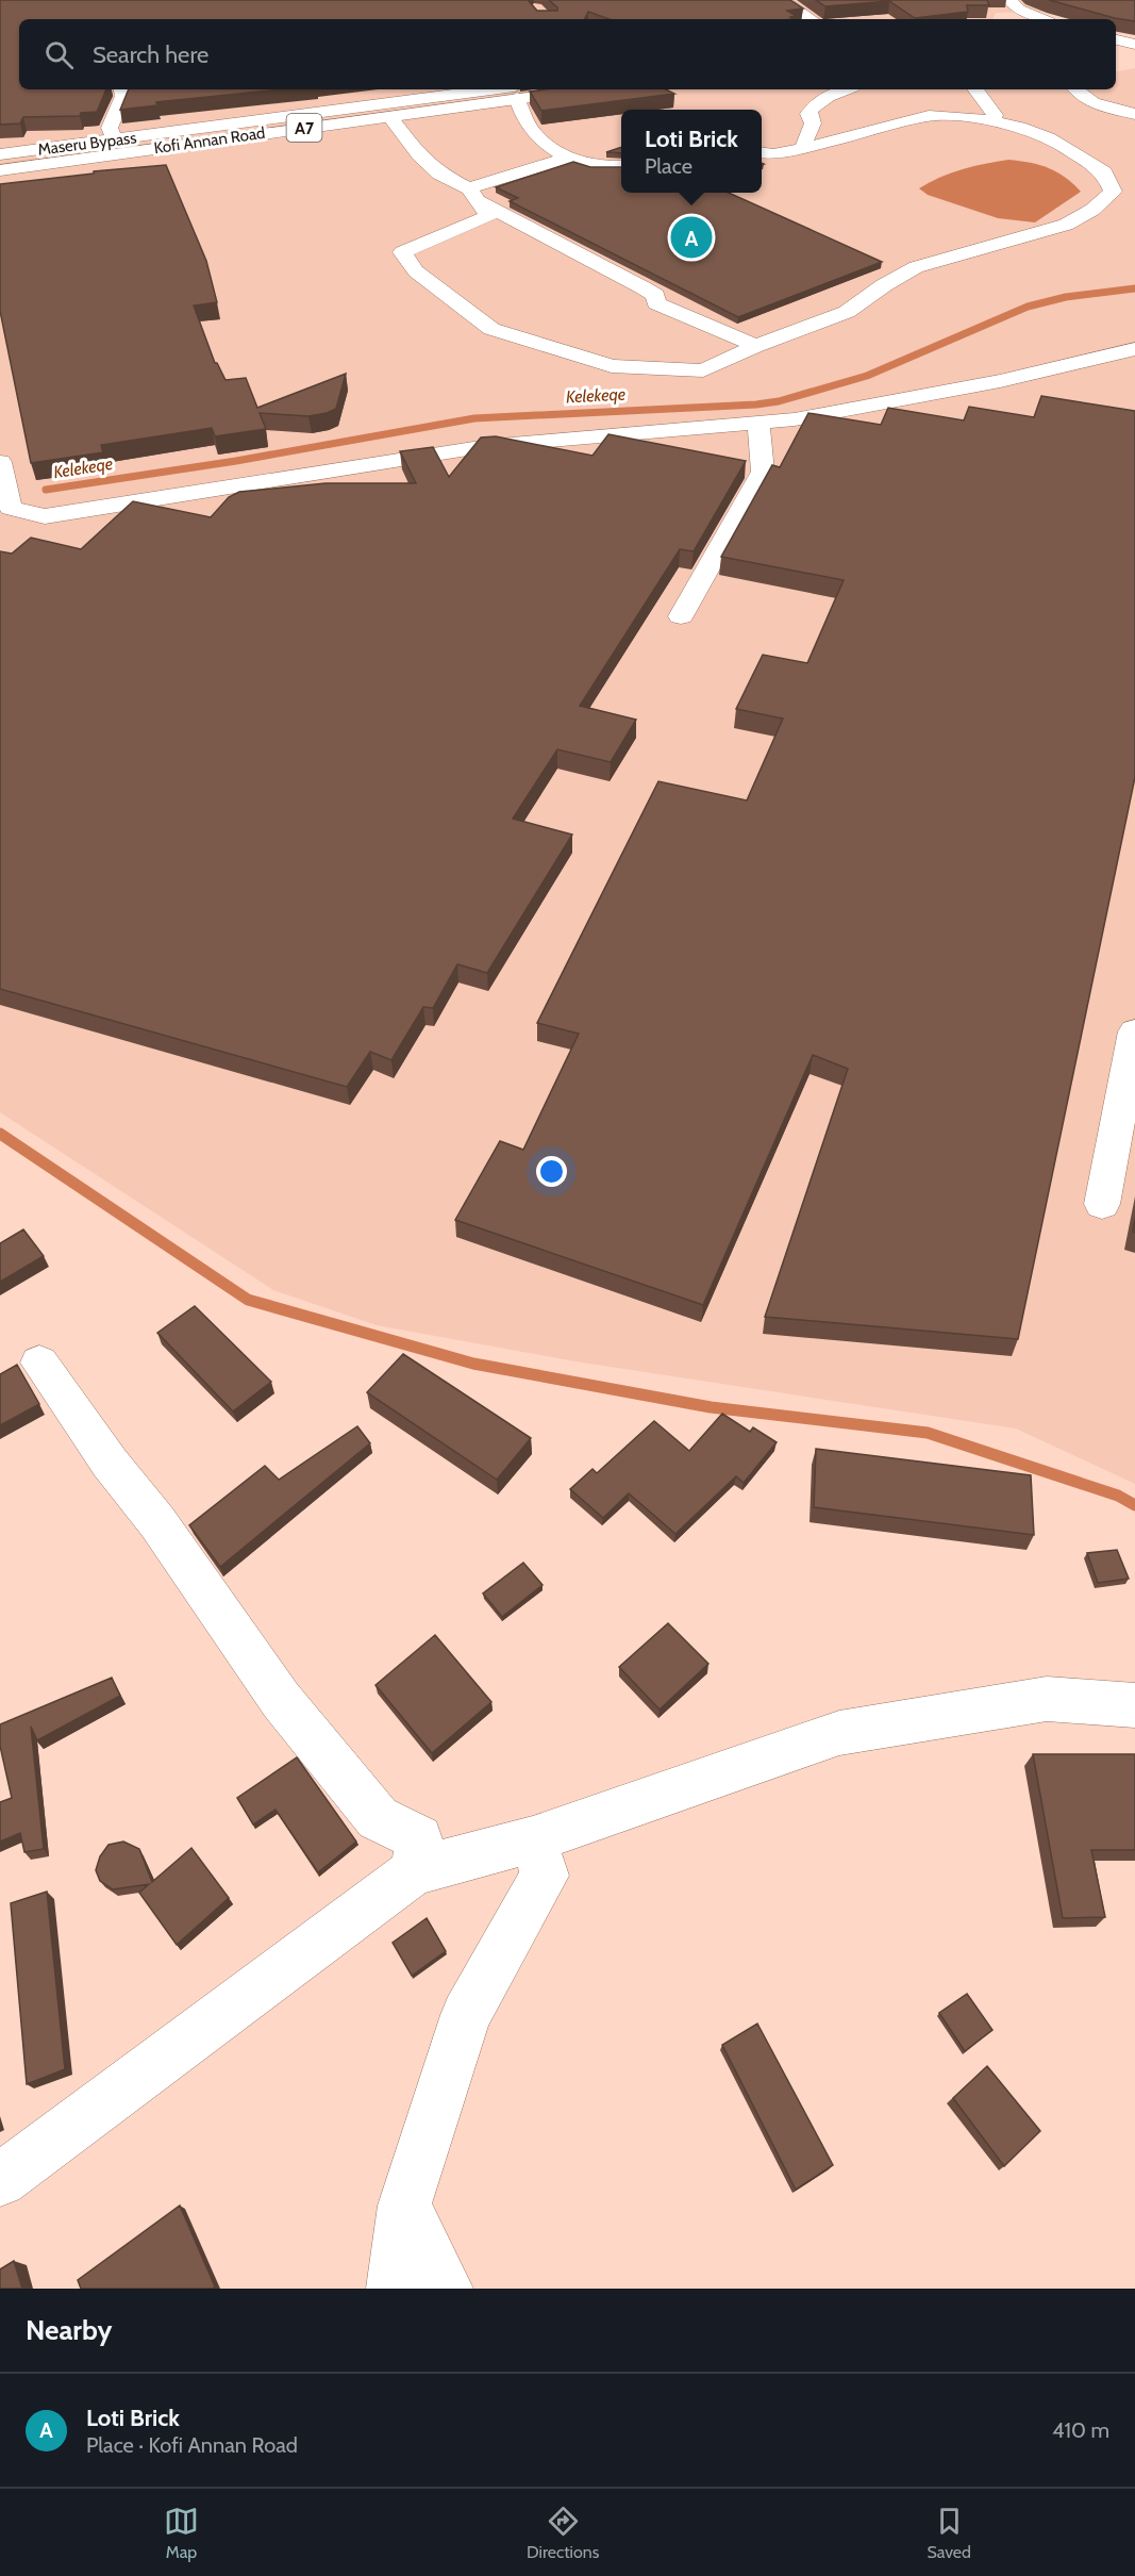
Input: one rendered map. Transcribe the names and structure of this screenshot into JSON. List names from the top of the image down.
{
  "streets": {
    "street": ["A7", "Kofi Annan Road", "Maseru Bypass"]
  },
  "crossings": [
    ["Kofi Annan Road", "Maseru Bypass"]
  ],
  "water": ["Kelekeqe"],
  "page": {
    "search": "Search here",
    "popup": ["Loti Brick", "Place"],
    "pins": "A",
    "heading": "Nearby",
    "list": [
      {
        "mark": "A",
        "name": "Loti Brick",
        "note": "Place · Kofi Annan Road",
        "value": "410 m"
      }
    ],
    "nav": ["Map", "Directions", "Saved"]
  }
}
